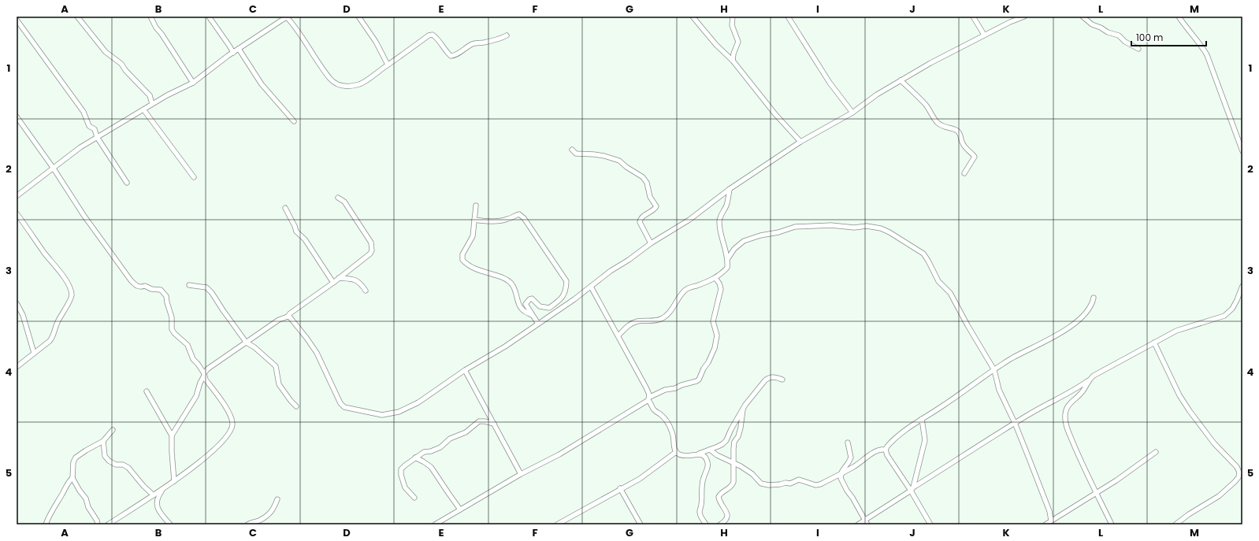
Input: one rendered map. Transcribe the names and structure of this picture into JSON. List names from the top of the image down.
{
  "scale_bar": "100 m",
  "grid": {
    "columns": [
      "A",
      "B",
      "C",
      "D",
      "E",
      "F",
      "G",
      "H",
      "I",
      "J",
      "K",
      "L",
      "M"
    ],
    "rows": [
      "1",
      "2",
      "3",
      "4",
      "5"
    ]
  }
}
